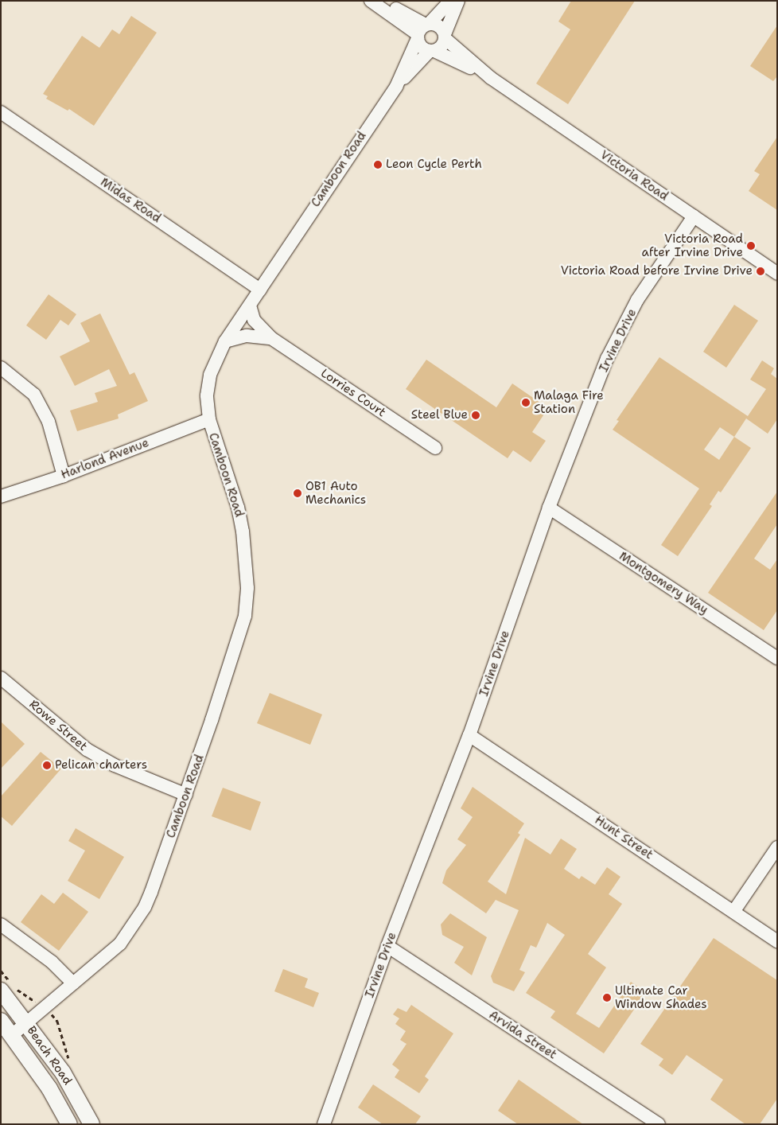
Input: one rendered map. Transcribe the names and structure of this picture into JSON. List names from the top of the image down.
{
  "streets": {
    "main road": ["Beach Road"],
    "street": [
      "Camboon Road",
      "Victoria Road",
      "Midas Road",
      "Irvine Drive",
      "Lorries Court",
      "Harlond Avenue",
      "Montgomery Way",
      "Rowe Street",
      "Hunt Street",
      "Arvida Street"
    ]
  },
  "crossings": [
    ["Camboon Road", "Victoria Road"],
    ["Camboon Road", "Midas Road"],
    ["Camboon Road", "Lorries Court"],
    ["Camboon Road", "Harlond Avenue"],
    ["Camboon Road", "Rowe Street"],
    ["Camboon Road", "Beach Road"],
    ["Victoria Road", "Irvine Drive"],
    ["Irvine Drive", "Montgomery Way"],
    ["Irvine Drive", "Hunt Street"],
    ["Irvine Drive", "Arvida Street"]
  ],
  "places": [
    "Leon Cycle Perth",
    "Victoria Road after Irvine Drive",
    "Victoria Road before Irvine Drive",
    "Malaga Fire Station",
    "Steel Blue",
    "OB1 Auto Mechanics",
    "Pelican charters",
    "Ultimate Car Window Shades"
  ]
}
